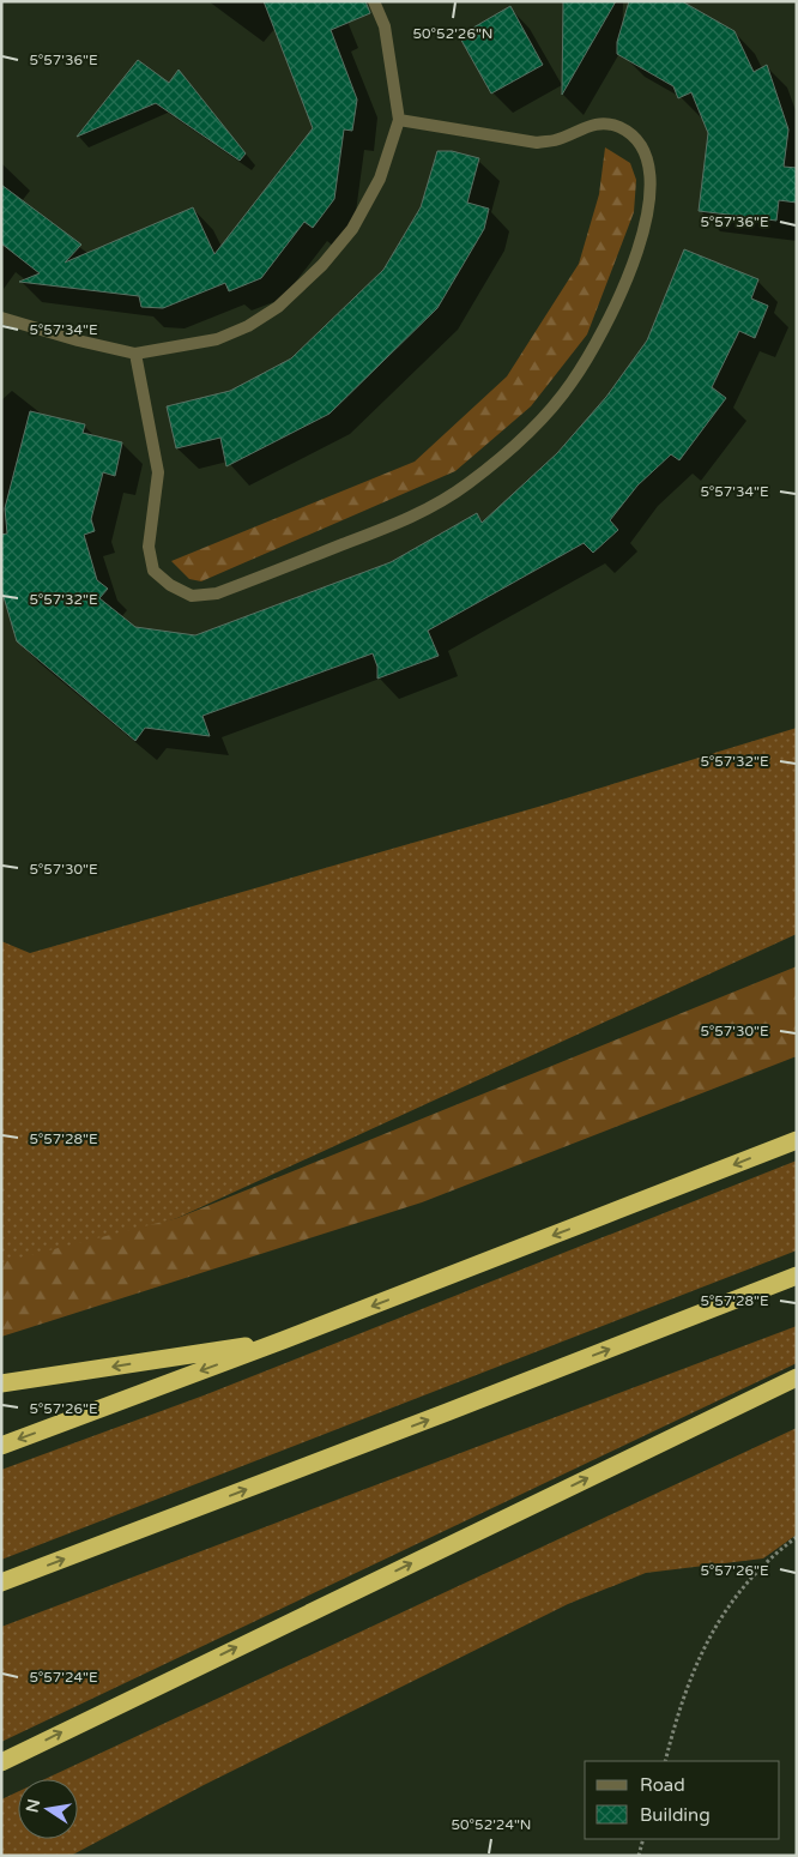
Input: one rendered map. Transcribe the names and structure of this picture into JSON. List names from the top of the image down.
{
  "legend": ["Road", "Building"],
  "north": "left",
  "coordinates": [
    "50°52'26\"N",
    "5°57'36\"E",
    "5°57'34\"E",
    "5°57'32\"E",
    "5°57'30\"E",
    "5°57'28\"E",
    "5°57'26\"E",
    "5°57'24\"E",
    "50°52'24\"N"
  ]
}
